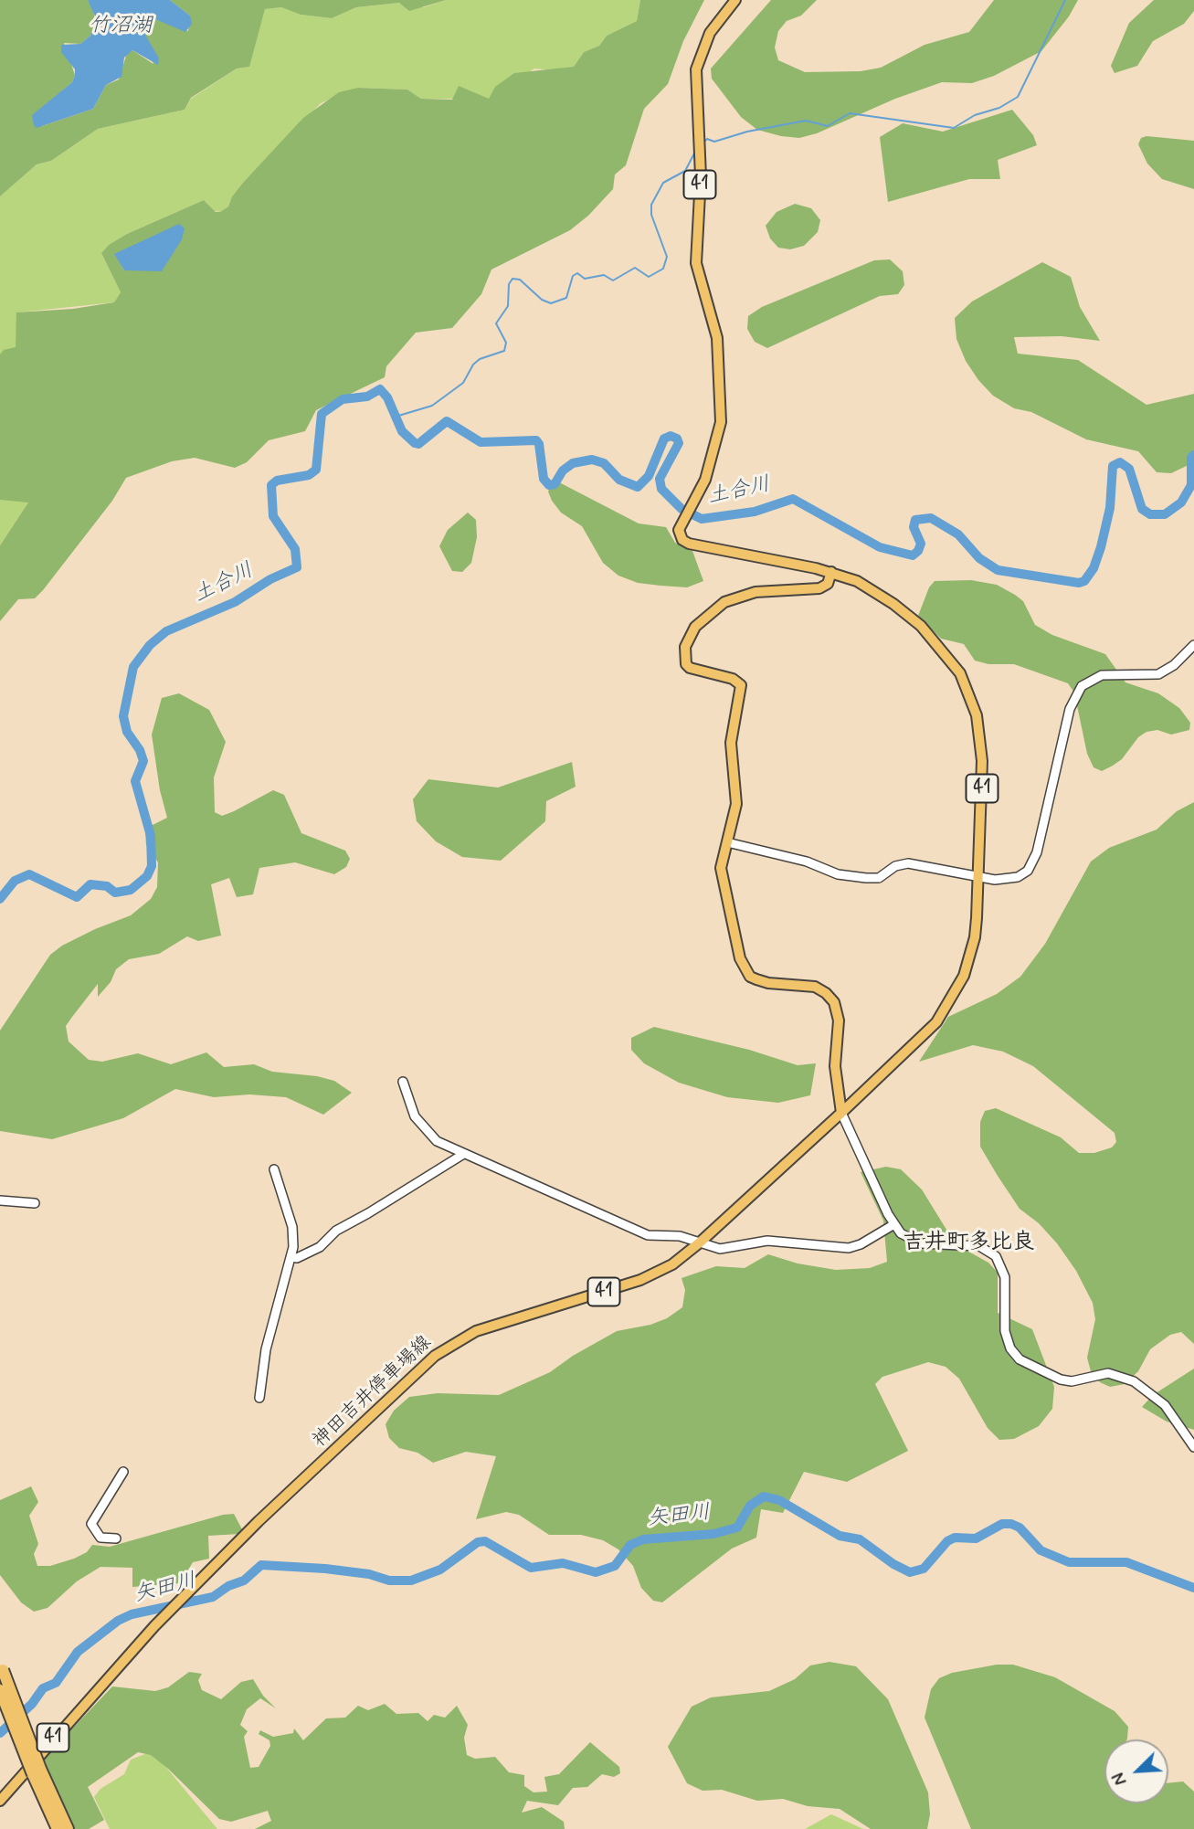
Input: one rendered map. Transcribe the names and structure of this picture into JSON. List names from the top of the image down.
{
  "streets": {
    "main road": ["41", "神田吉井停車場線"]
  },
  "districts": ["吉井町多比良"],
  "water": ["竹沼湖", "土合川", "矢田川"],
  "north": "bottom left"
}
